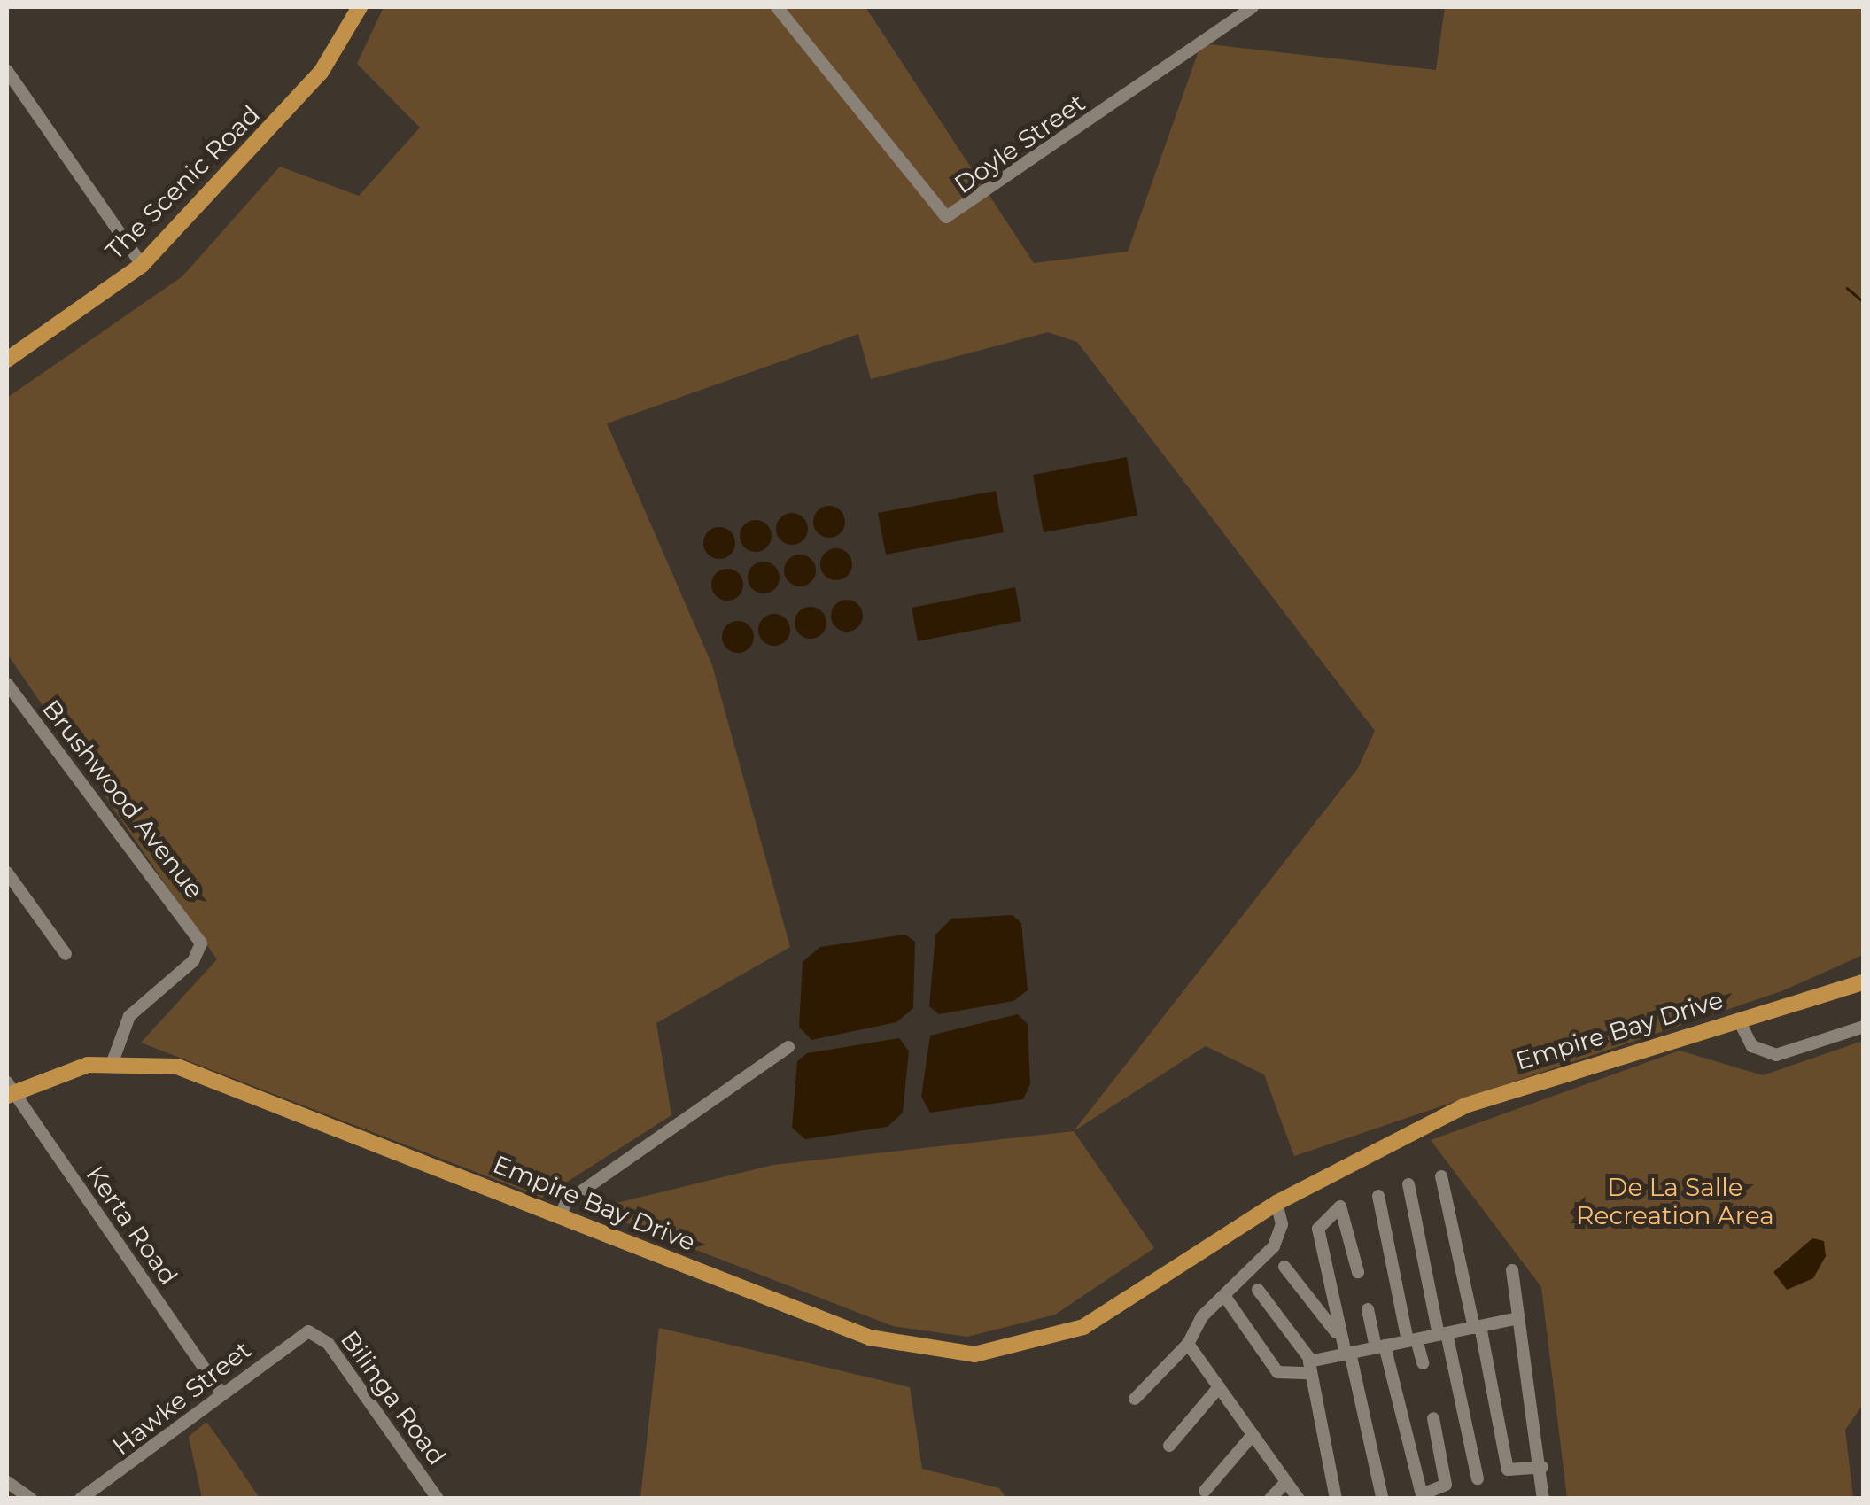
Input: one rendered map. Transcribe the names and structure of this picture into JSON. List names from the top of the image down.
{
  "streets": {
    "main road": ["The Scenic Road", "Empire Bay Drive"],
    "street": [
      "Doyle Street",
      "Brushwood Avenue",
      "Kerta Road",
      "Hawke Street",
      "Bilinga Road"
    ]
  },
  "crossings": [
    ["Brushwood Avenue", "Empire Bay Drive"],
    ["Empire Bay Drive", "Kerta Road"],
    ["Kerta Road", "Hawke Street"],
    ["Hawke Street", "Bilinga Road"]
  ],
  "parks": ["De La Salle Recreation Area"]
}
